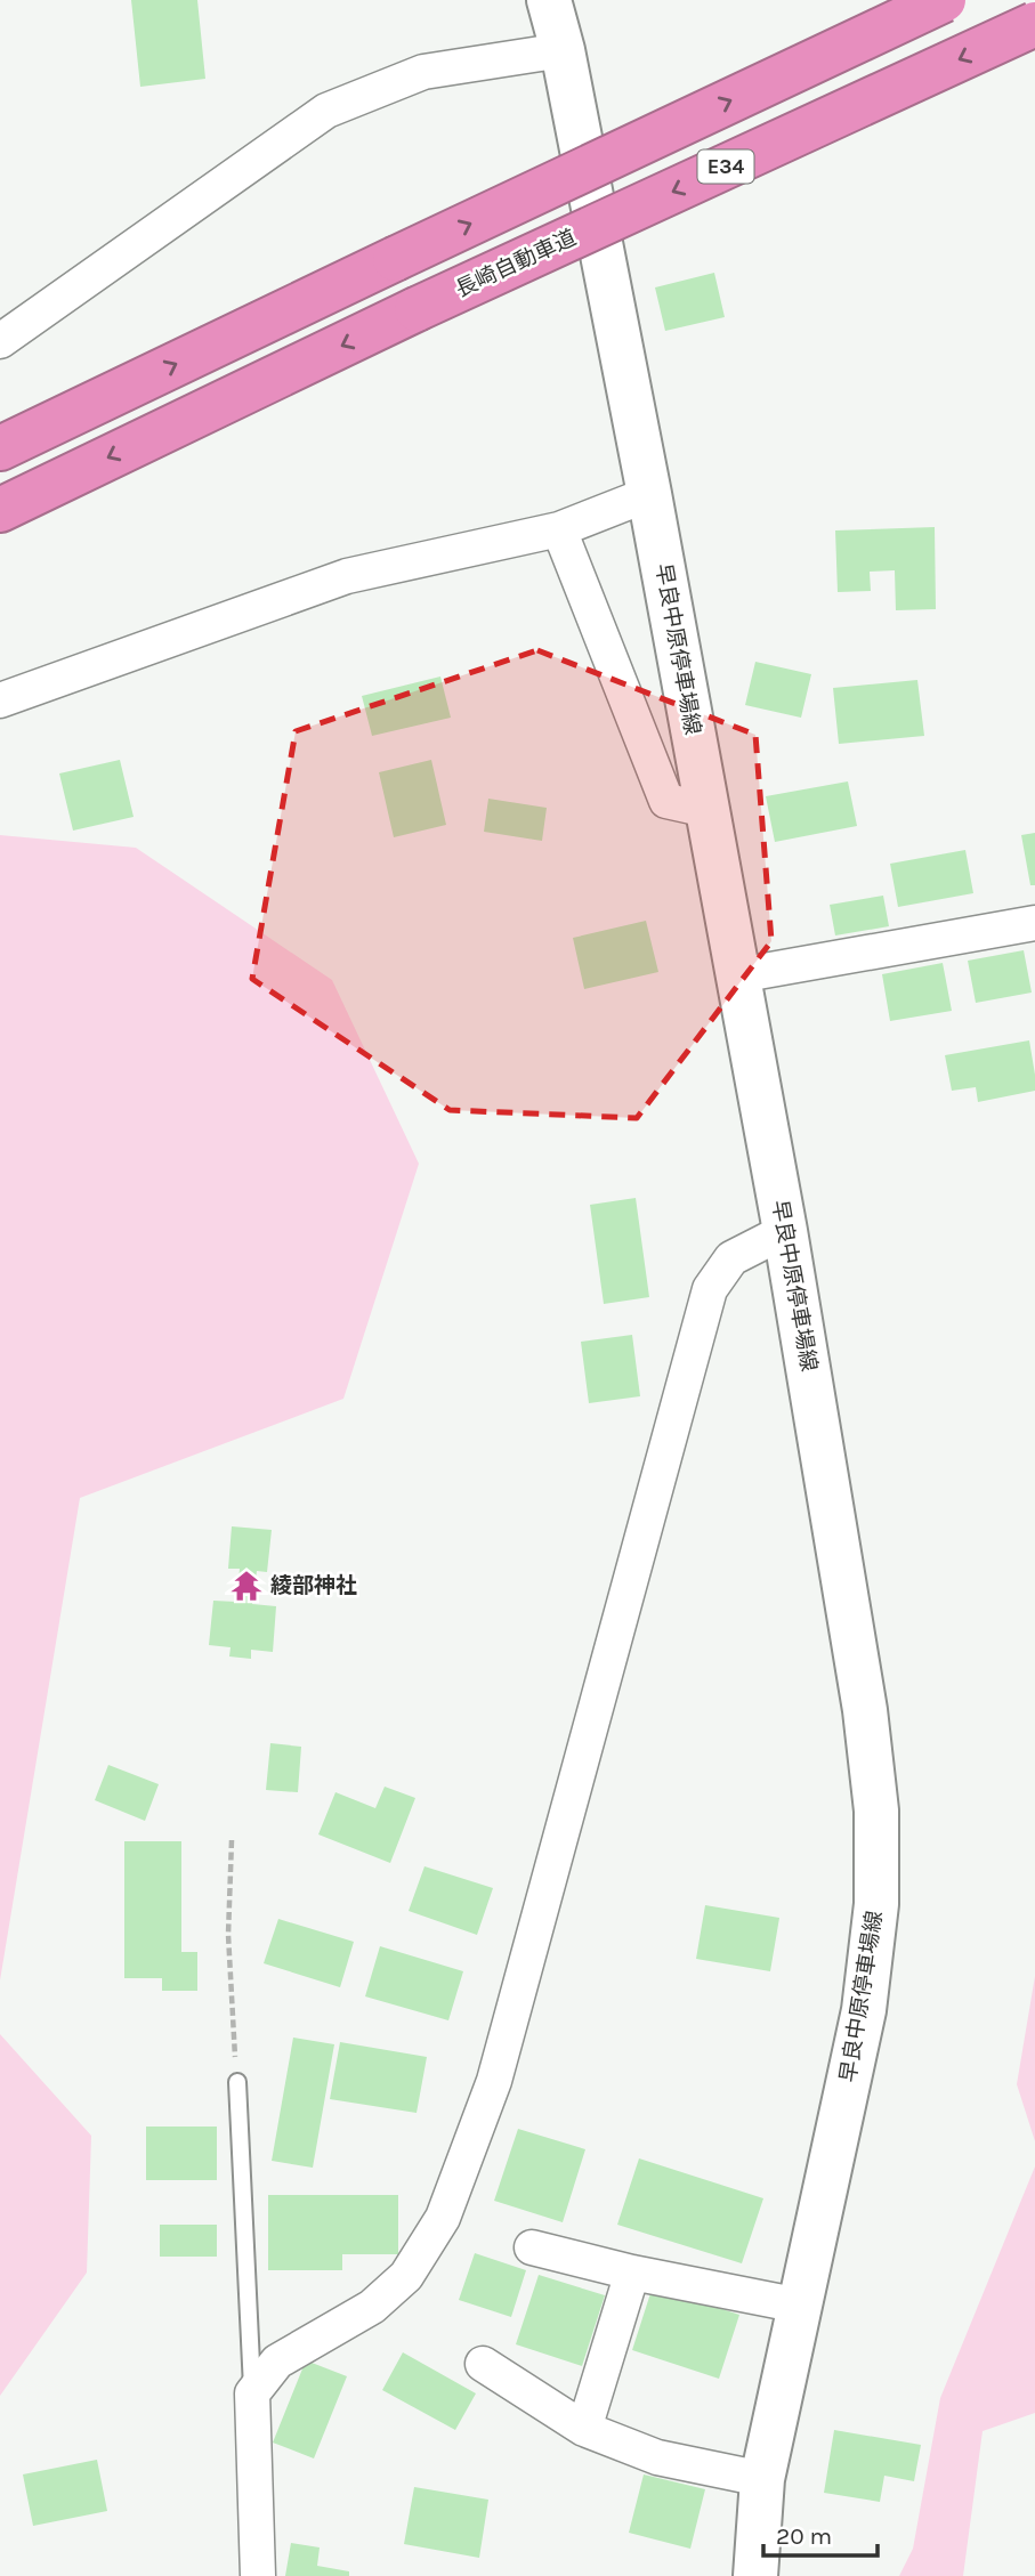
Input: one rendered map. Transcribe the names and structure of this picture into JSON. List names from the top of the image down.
{
  "streets": {
    "highway": ["E34", "長崎自動車道"],
    "main road": ["早良中原停車場線"]
  },
  "places": {
    "temple": ["綾部神社"]
  },
  "scale_bar": "20 m"
}
